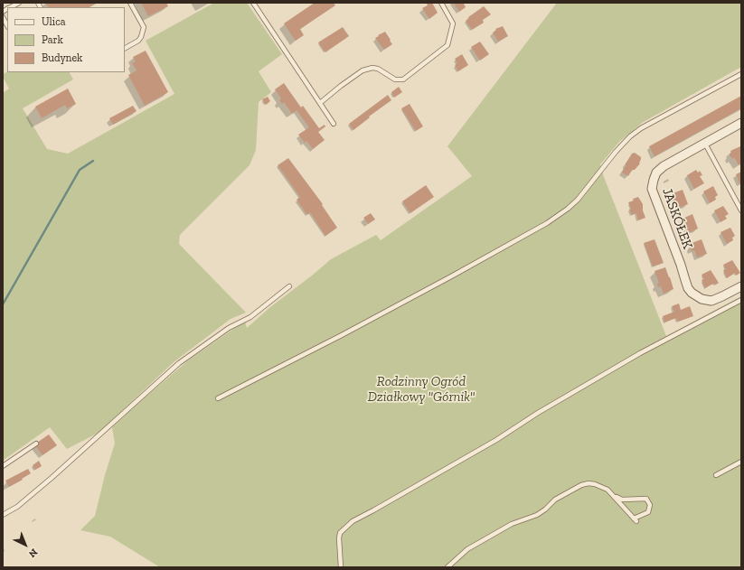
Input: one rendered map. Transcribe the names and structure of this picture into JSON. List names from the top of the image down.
{
  "streets": {
    "street": ["JASKÓŁEK"]
  },
  "parks": ["Rodzinny Ogród Działkowy \"Górnik\""],
  "legend": ["Ulica", "Park", "Budynek"],
  "north": "bottom right"
}
